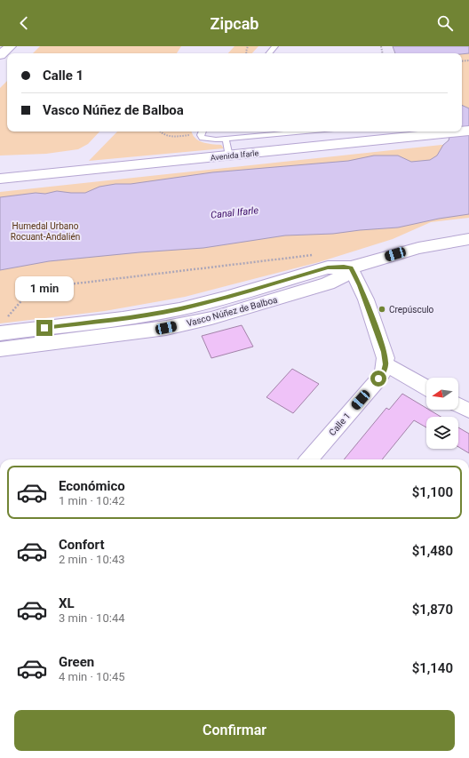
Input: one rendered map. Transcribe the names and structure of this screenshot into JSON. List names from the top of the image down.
{
  "streets": {
    "street": ["Avenida Ifarle", "Vasco Núñez de Balboa", "Calle 1"]
  },
  "water": ["Canal Ifarle"],
  "parks": ["Humedal Urbano Rocuant-Andalién"],
  "places": ["Crepúsculo"],
  "north": "left",
  "page": {
    "header": "Zipcab",
    "banner": ["Calle 1", "Vasco Núñez de Balboa"],
    "bubble": "1 min",
    "list": [
      {
        "name": "Económico",
        "note": "1 min · 10:42",
        "value": "$1,100"
      },
      {
        "name": "Confort",
        "note": "2 min · 10:43",
        "value": "$1,480"
      },
      {
        "name": "XL",
        "note": "3 min · 10:44",
        "value": "$1,870"
      },
      {
        "name": "Green",
        "note": "4 min · 10:45",
        "value": "$1,140"
      }
    ],
    "buttons": "Confirmar"
  }
}
